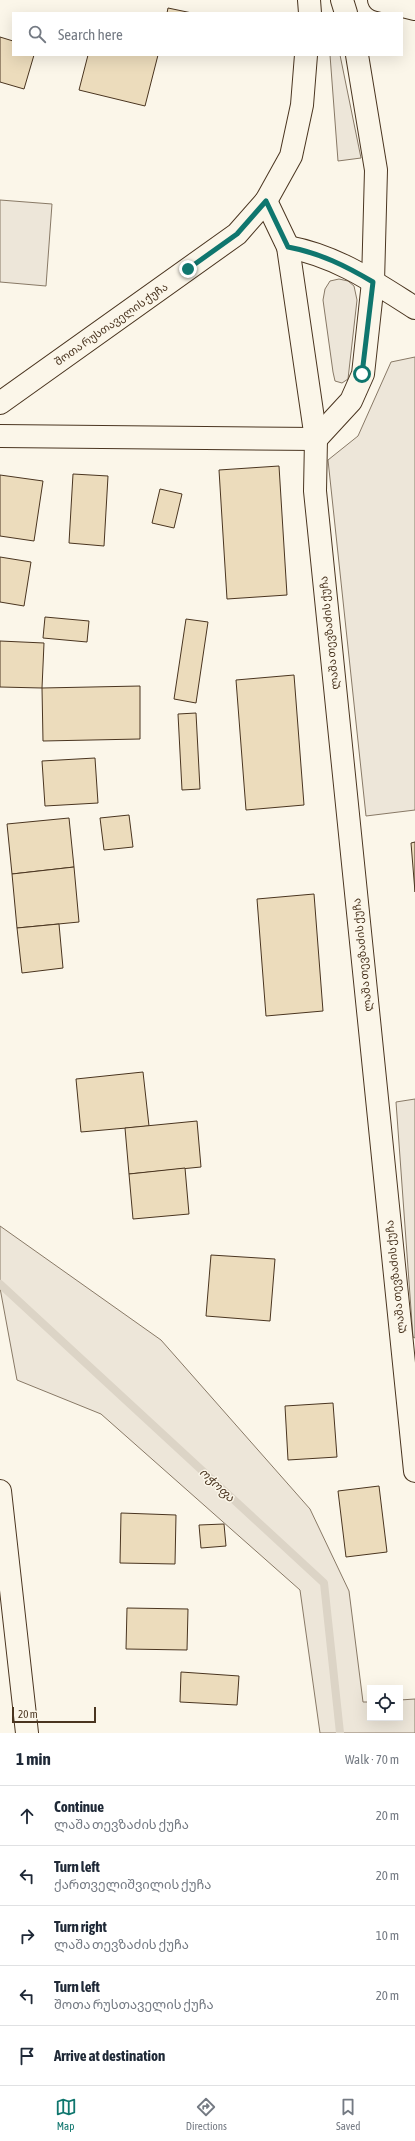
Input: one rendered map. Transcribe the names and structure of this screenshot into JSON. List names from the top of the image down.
{
  "streets": {
    "street": ["შოთა რუსთაველის ქუჩა", "ლაშა თევზაძის ქუჩა"]
  },
  "crossings": [
    ["შოთა რუსთაველის ქუჩა", "ლაშა თევზაძის ქუჩა"]
  ],
  "water": ["ოჭოფა"],
  "scale_bar": "20 m",
  "page": {
    "search": "Search here",
    "scale": "20 m",
    "heading": ["1 min", "Walk · 70 m"],
    "list": [
      ["Continue", "ლაშა თევზაძის ქუჩა", "20 m"],
      ["Turn left", "ქართველიშვილის ქუჩა", "20 m"],
      ["Turn right", "ლაშა თევზაძის ქუჩა", "10 m"],
      ["Turn left", "შოთა რუსთაველის ქუჩა", "20 m"],
      "Arrive at destination"
    ],
    "nav": ["Map", "Directions", "Saved"]
  }
}
